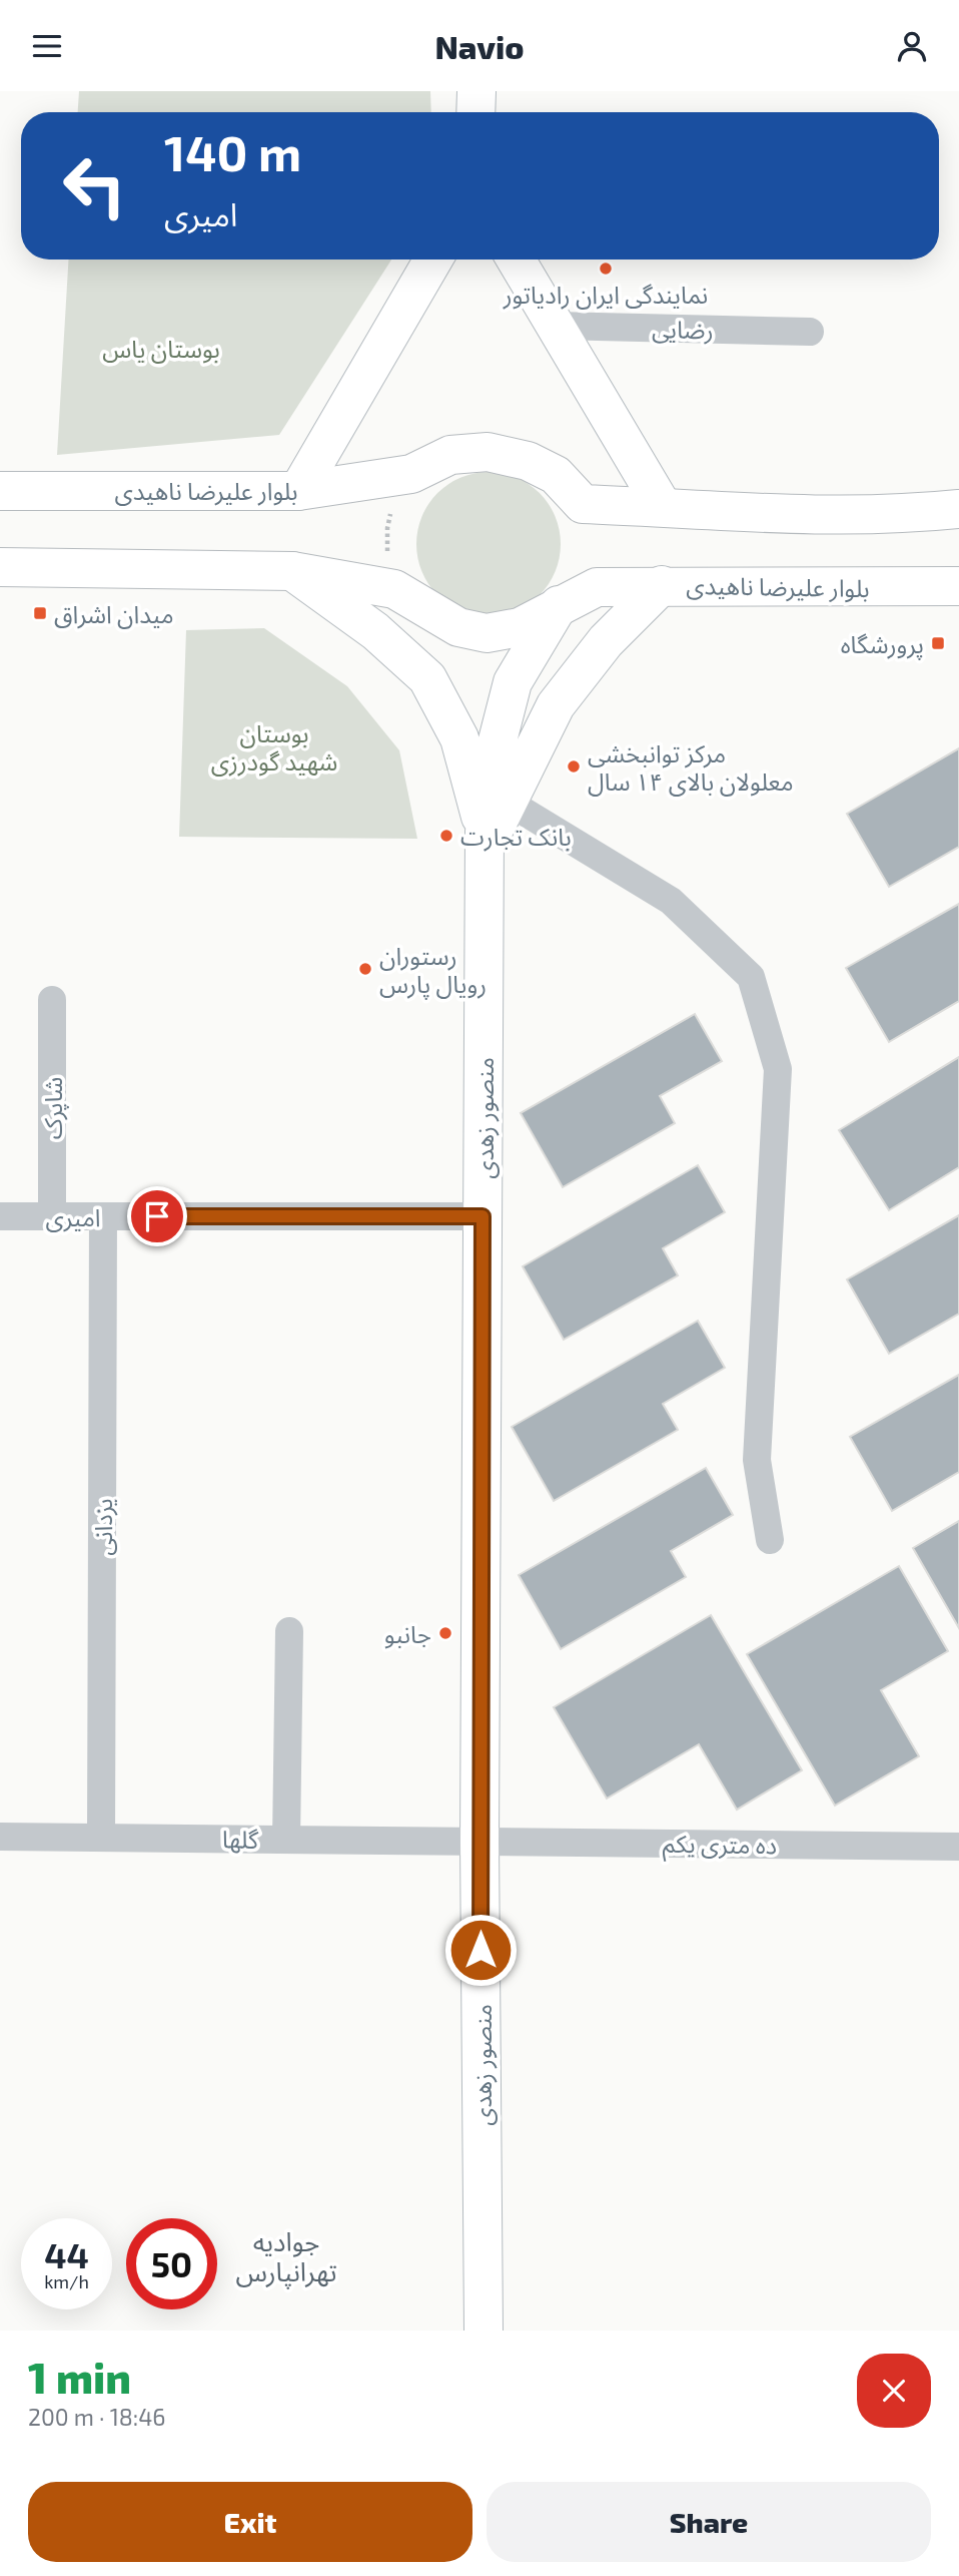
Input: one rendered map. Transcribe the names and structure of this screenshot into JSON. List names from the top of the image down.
{
  "streets": {
    "main road": ["بلوار علیرضا ناهیدی", "منصور زهدی"],
    "street": [
      "رضایی",
      "شاپرک",
      "امیری",
      "یزدانی",
      "گلها",
      "ده متری یکم"
    ]
  },
  "crossings": [
    ["بلوار علیرضا ناهیدی", "منصور زهدی"],
    ["شاپرک", "امیری"],
    ["منصور زهدی", "امیری"],
    ["منصور زهدی", "گلها"],
    ["منصور زهدی", "ده متری یکم"],
    ["امیری", "یزدانی"],
    ["یزدانی", "گلها"],
    ["گلها", "ده متری یکم"]
  ],
  "districts": ["جوادیه تهرانپارس"],
  "parks": ["بوستان یاس", "بوستان شهید گودرزی"],
  "places": {
    "other": [
      "نمایندگی ایران رادیاتور",
      "مرکز توانبخشی معلولان بالای ۱۴ سال",
      "بانک تجارت",
      "رستوران رویال پارس",
      "جانبو"
    ],
    "transit": ["میدان اشراق", "پرورشگاه"]
  },
  "page": {
    "header": "Navio",
    "turn": ["140 m", "امیری"],
    "speed": "44 km/h",
    "limit": "50",
    "heading": ["1 min", "200 m · 18:46"],
    "buttons": ["Exit", "Share"]
  }
}
